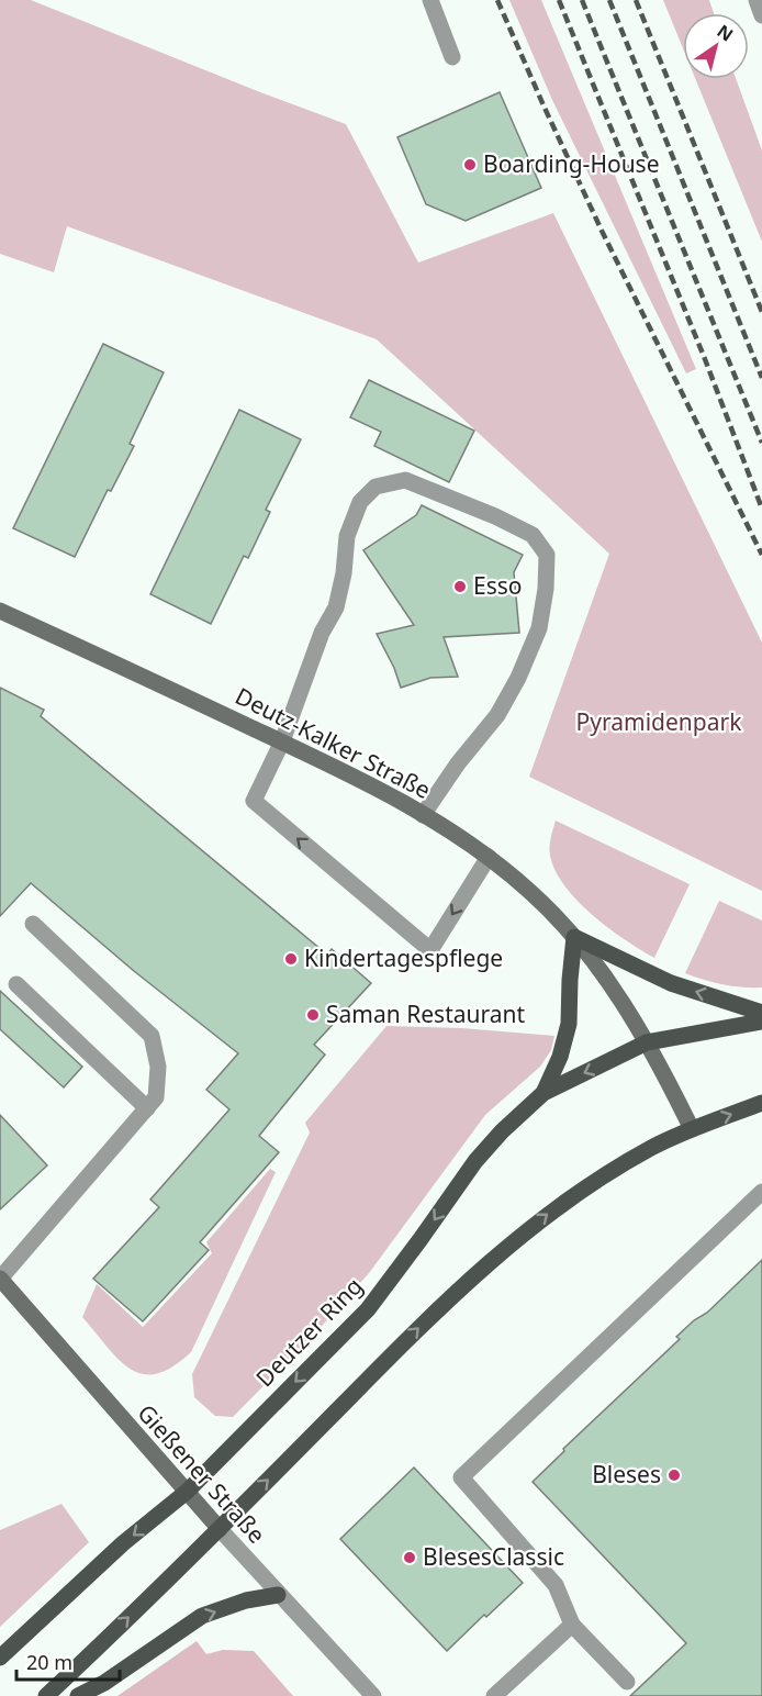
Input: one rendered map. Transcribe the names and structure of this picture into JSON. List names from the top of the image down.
{
  "streets": {
    "main road": ["Deutz-Kalker Straße", "Deutzer Ring", "Gießener Straße"]
  },
  "crossings": [
    ["Deutz-Kalker Straße", "Deutzer Ring"],
    ["Deutzer Ring", "Gießener Straße"]
  ],
  "parks": ["Pyramidenpark"],
  "places": [
    "Boarding-House",
    "Esso",
    "Kindertagespflege",
    "Saman Restaurant",
    "Bleses",
    "BlesesClassic"
  ],
  "scale_bar": "20 m",
  "north": "top right"
}
